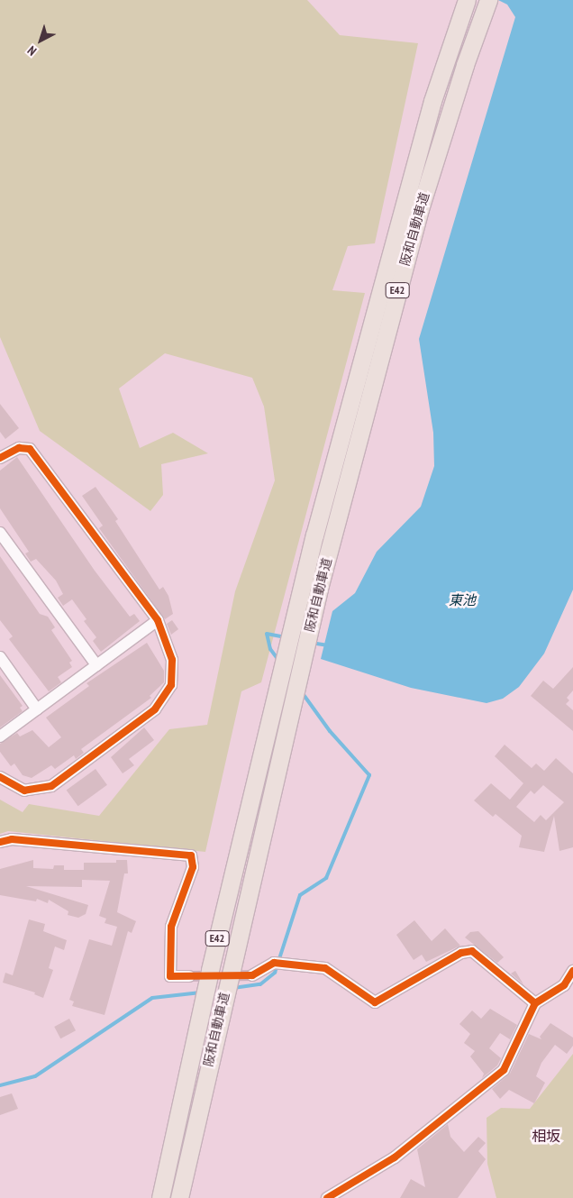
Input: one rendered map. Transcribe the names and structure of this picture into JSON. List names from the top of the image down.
{
  "streets": {
    "highway": ["阪和自動車道", "E42"]
  },
  "districts": ["相坂"],
  "water": ["東池"],
  "north": "bottom left"
}
